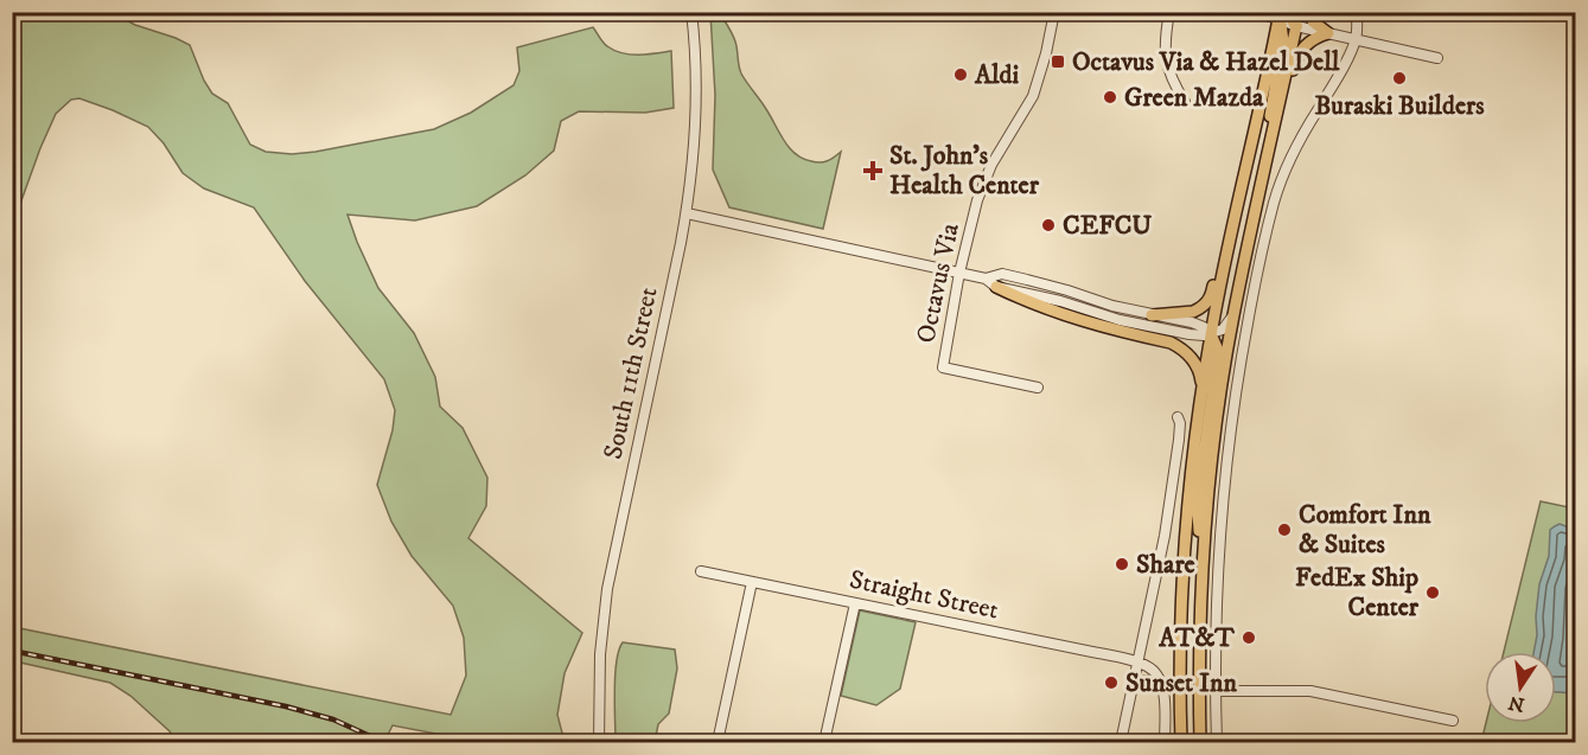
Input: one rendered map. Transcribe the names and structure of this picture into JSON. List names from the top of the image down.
{
  "streets": {
    "street": ["Octavus Via", "South 11th Street", "Straight Street"]
  },
  "places": {
    "transit": ["Octavus Via & Hazel Dell"],
    "other": [
      "Aldi",
      "Buraski Builders",
      "Green Mazda",
      "CEFCU",
      "Comfort Inn & Suites",
      "Share",
      "FedEx Ship Center",
      "AT&T",
      "Sunset Inn"
    ],
    "health": ["St. John's Health Center"]
  },
  "north": "bottom"
}
